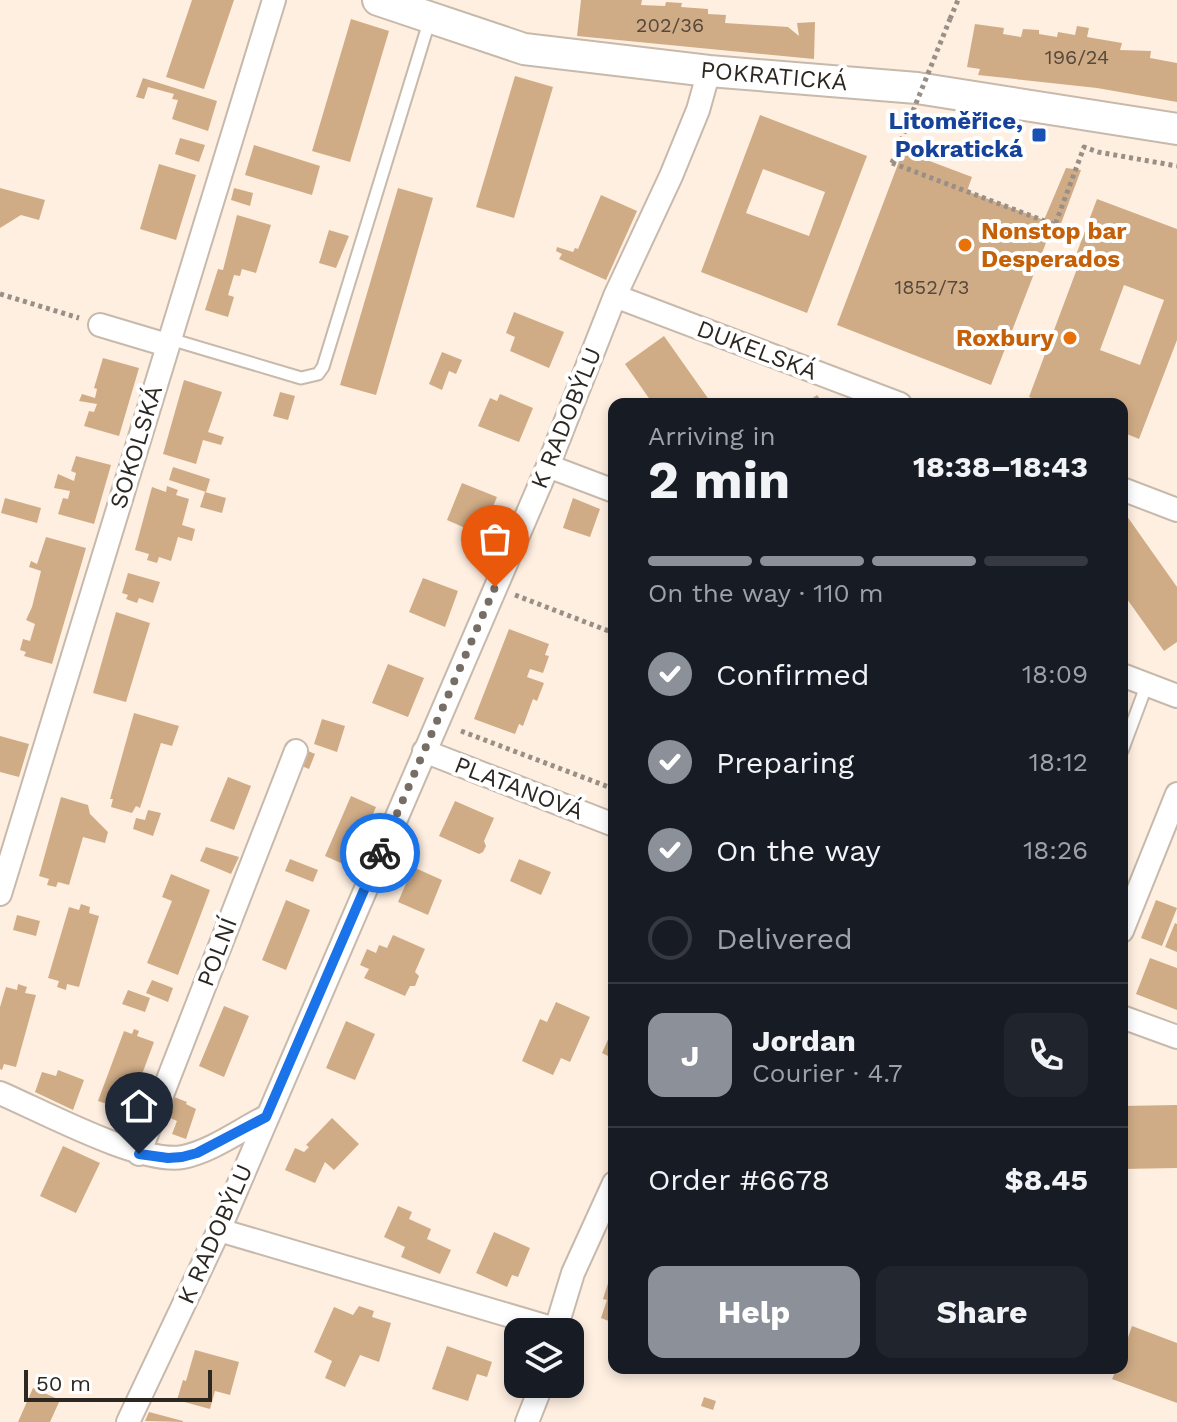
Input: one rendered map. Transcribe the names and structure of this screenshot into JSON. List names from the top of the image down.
{
  "streets": {
    "street": [
      "POKRATICKÁ",
      "DUKELSKÁ",
      "K RADOBÝLU",
      "SOKOLSKÁ",
      "PLATANOVÁ",
      "POLNÍ"
    ]
  },
  "crossings": [
    ["POKRATICKÁ", "K RADOBÝLU"],
    ["DUKELSKÁ", "K RADOBÝLU"],
    ["K RADOBÝLU", "PLATANOVÁ"]
  ],
  "places": {
    "transit": ["Litoměřice, Pokratická"],
    "other": ["Nonstop bar Desperados", "Roxbury"]
  },
  "house_numbers": ["202/36", "196/24", "1852/73"],
  "scale_bar": "50 m",
  "page": {
    "heading": ["2 min", "Arriving in", "18:38–18:43"],
    "panel": [
      "Jordan",
      "Courier · 4.7",
      "Order #6678",
      "$8.45"
    ],
    "bar": "On the way · 110 m",
    "list": [
      ["Confirmed", "18:09"],
      ["Preparing", "18:12"],
      ["On the way", "18:26"],
      "Delivered"
    ],
    "round": "J",
    "buttons": ["Help", "Share"],
    "scale": "50 m"
  }
}
